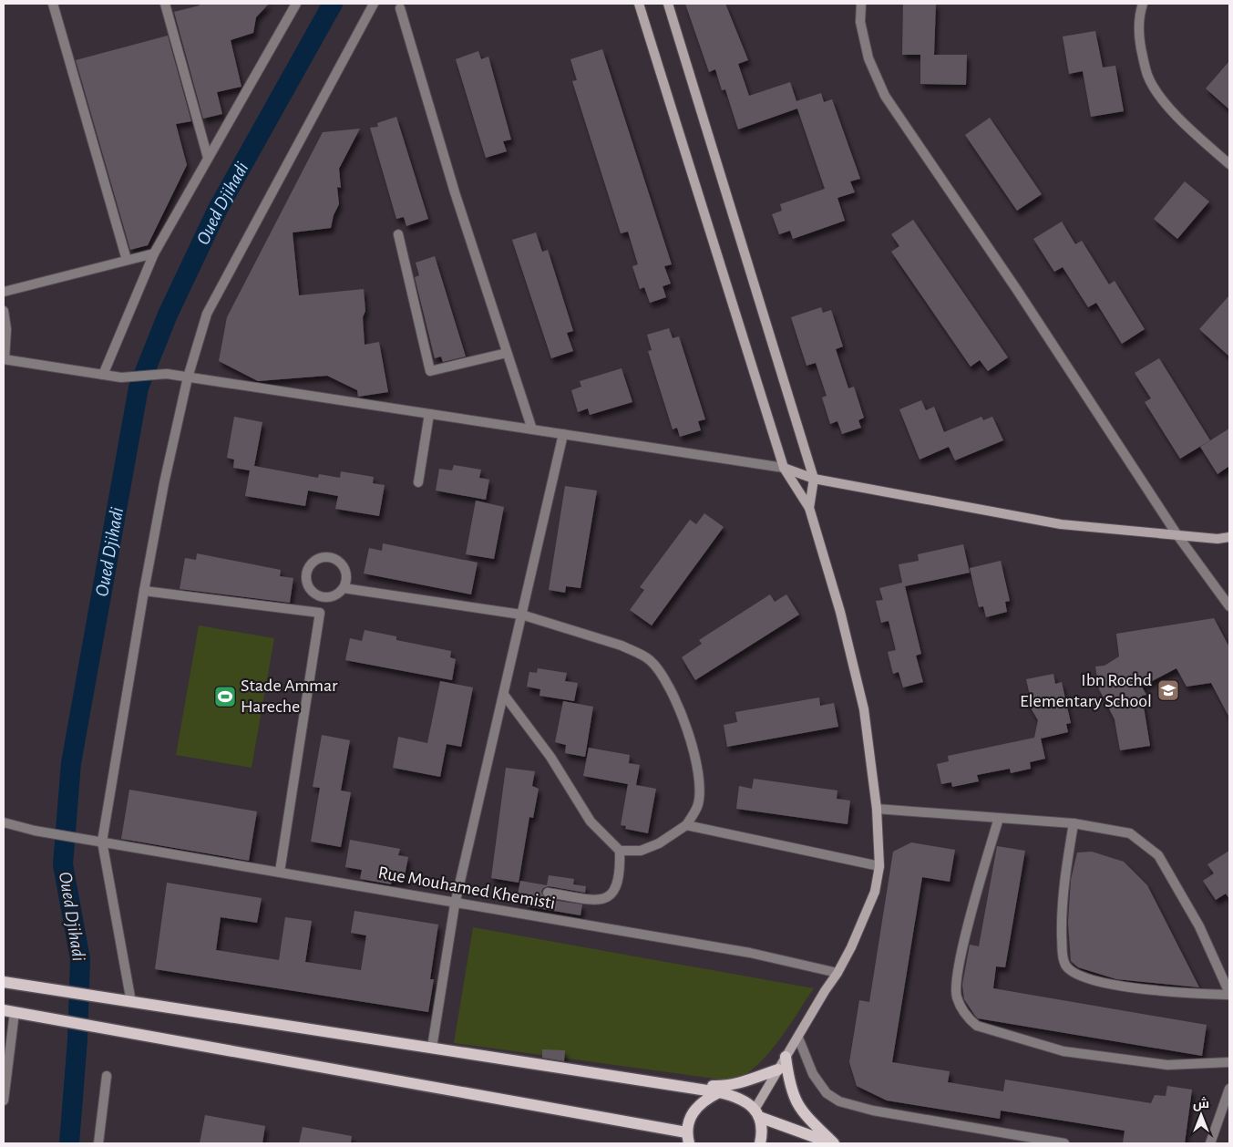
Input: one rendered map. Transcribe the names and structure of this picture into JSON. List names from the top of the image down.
{
  "streets": {
    "street": ["Rue Mouhamed Khemisti"]
  },
  "water": ["Oued Djihadi"],
  "places": {
    "school or university": ["Ibn Rochd Elementary School"],
    "sports": ["Stade Ammar Hareche"]
  },
  "north": "top"
}
